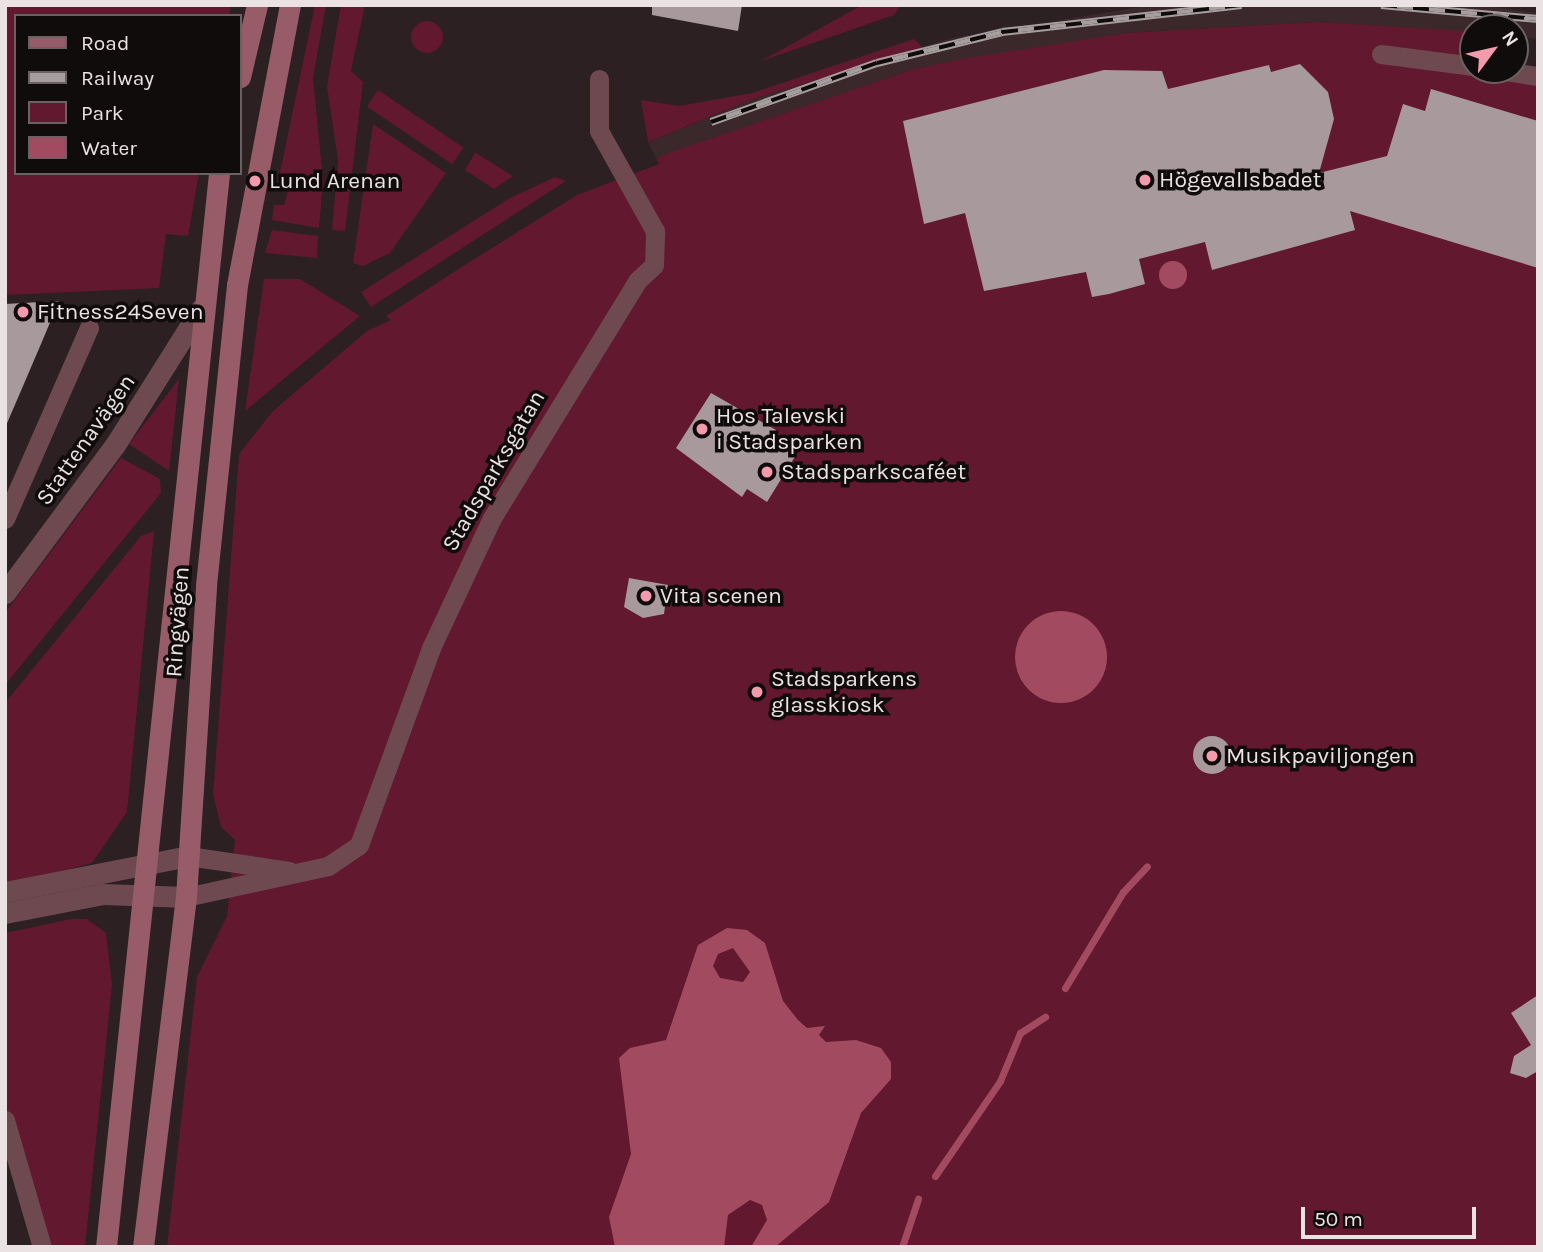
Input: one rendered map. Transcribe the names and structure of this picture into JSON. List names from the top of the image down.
{
  "streets": {
    "main road": ["Ringvägen"],
    "street": ["Stattenavägen", "Stadsparksgatan"]
  },
  "crossings": [
    ["Stattenavägen", "Ringvägen"],
    ["Stadsparksgatan", "Ringvägen"]
  ],
  "places": [
    "Högevallsbadet",
    "Lund Arenan",
    "Fitness24Seven",
    "Hos Talevski i Stadsparken",
    "Stadsparkscaféet",
    "Vita scenen",
    "Stadsparkens glasskiosk",
    "Musikpaviljongen"
  ],
  "legend": [
    "Road",
    "Railway",
    "Park",
    "Water"
  ],
  "scale_bar": "50 m",
  "north": "top right"
}
